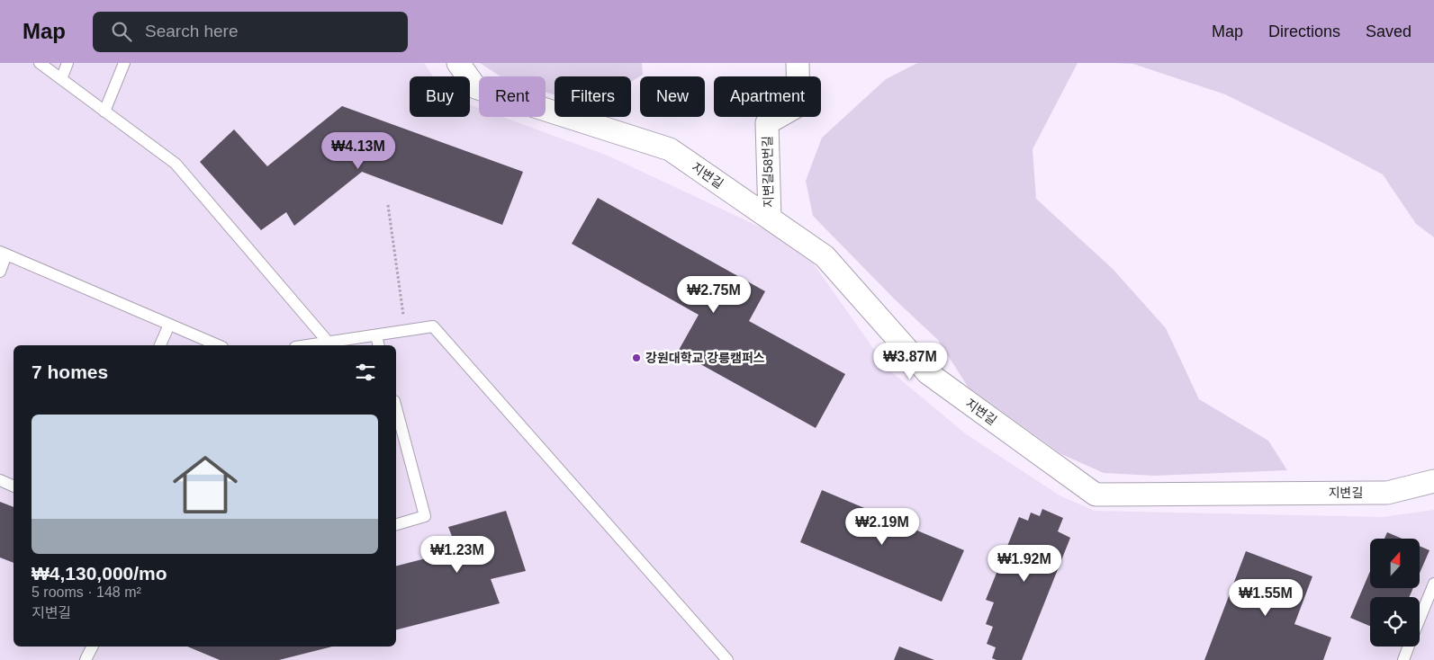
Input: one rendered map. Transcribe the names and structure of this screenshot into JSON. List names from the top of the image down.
{
  "streets": {
    "street": ["지변길58번길", "지변길"]
  },
  "crossings": [
    ["지변길58번길", "지변길"]
  ],
  "places": ["강원대학교 강릉캠퍼스"],
  "north": "top",
  "page": {
    "header": "Map",
    "search": "Search here",
    "nav": ["Map", "Directions", "Saved"],
    "chip": [
      "Buy",
      "Rent",
      "Filters",
      "New",
      "Apartment"
    ],
    "price": [
      "₩4.13M",
      "₩2.75M",
      "₩3.87M",
      "₩2.19M",
      "₩1.23M",
      "₩1.92M",
      "₩1.55M"
    ],
    "heading": "7 homes",
    "list": [
      {
        "name": "₩4,130,000/mo",
        "note": "5 rooms · 148 m² · 지변길"
      }
    ]
  }
}
